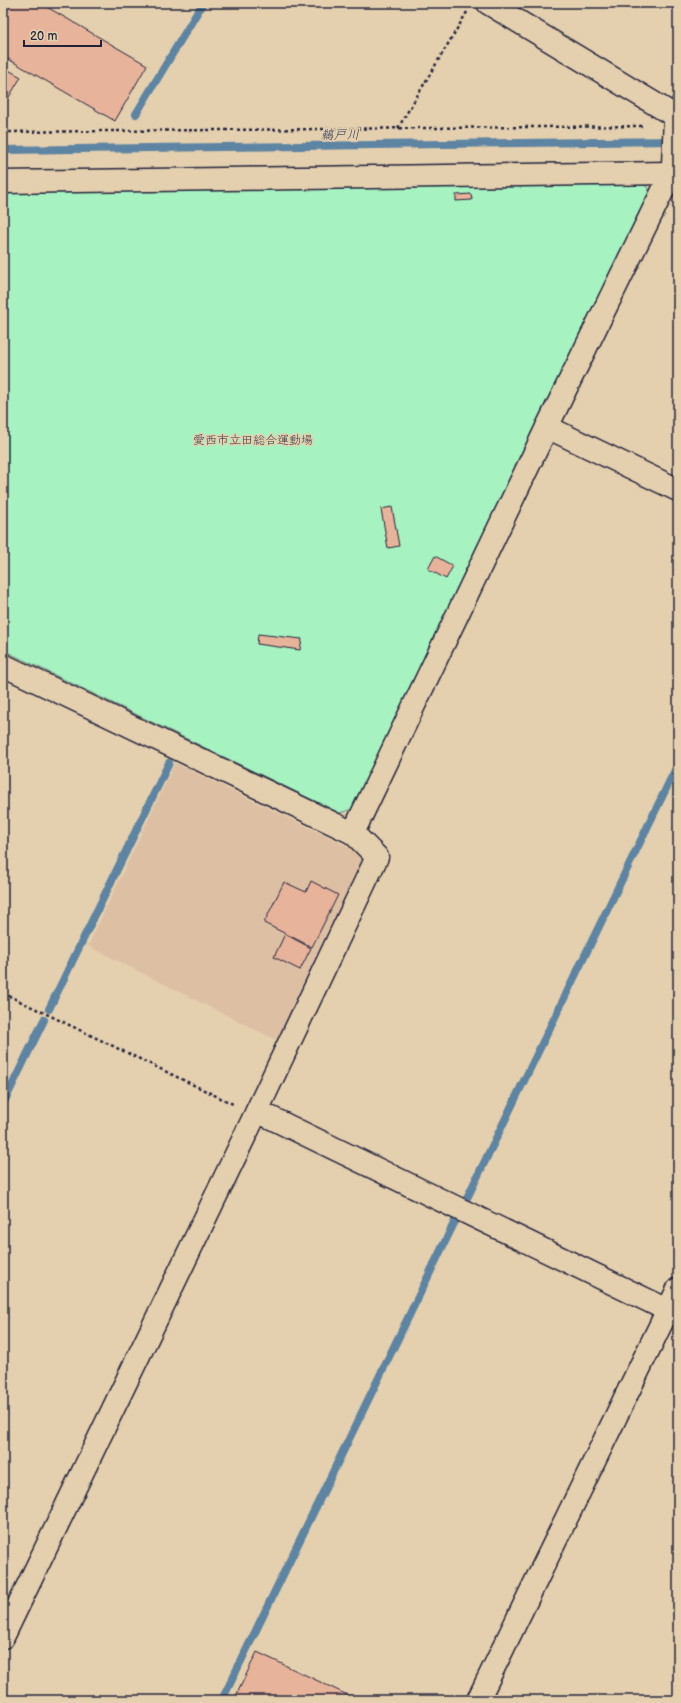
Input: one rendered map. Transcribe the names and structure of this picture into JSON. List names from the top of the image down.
{
  "water": ["鵜戸川"],
  "parks": ["愛西市立田総合運動場"],
  "scale_bar": "20 m"
}
